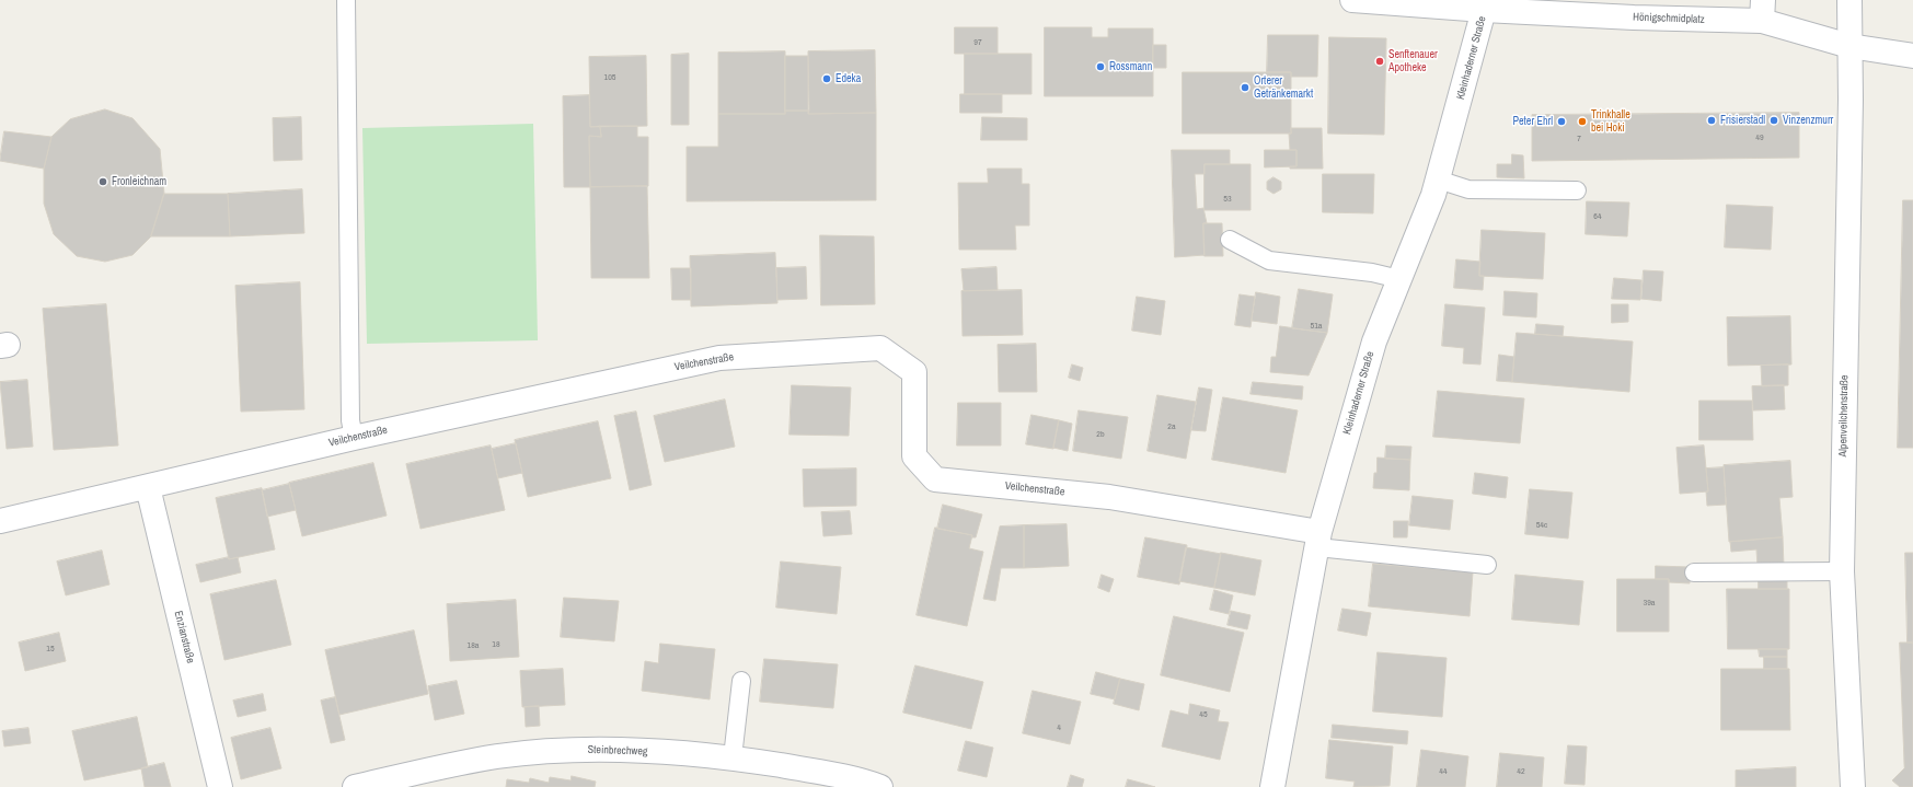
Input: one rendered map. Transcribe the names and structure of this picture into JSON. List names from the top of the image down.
{
  "streets": {
    "street": [
      "Hönigschmidplatz",
      "Kleinhaderner Straße",
      "Veilchenstraße",
      "Alpenveilchenstraße",
      "Enzianstraße",
      "Steinbrechweg"
    ]
  },
  "crossings": [
    ["Hönigschmidplatz", "Kleinhaderner Straße"],
    ["Hönigschmidplatz", "Alpenveilchenstraße"],
    ["Kleinhaderner Straße", "Veilchenstraße"],
    ["Veilchenstraße", "Enzianstraße"]
  ],
  "places": [
    "Senftenauer Apotheke",
    "Rossmann",
    "Edeka",
    "Orterer Getränkemarkt",
    "Frisierstadl",
    "Vinzenzmurr",
    "Peter Ehrl",
    "Trinkhalle bei Hoki",
    "Fronleichnam"
  ],
  "house_numbers": [
    "97",
    "105",
    "49",
    "7",
    "53",
    "64",
    "51a",
    "2a",
    "2b",
    "54c",
    "39a",
    "18",
    "18a",
    "15",
    "45",
    "4",
    "44",
    "42"
  ]
}
